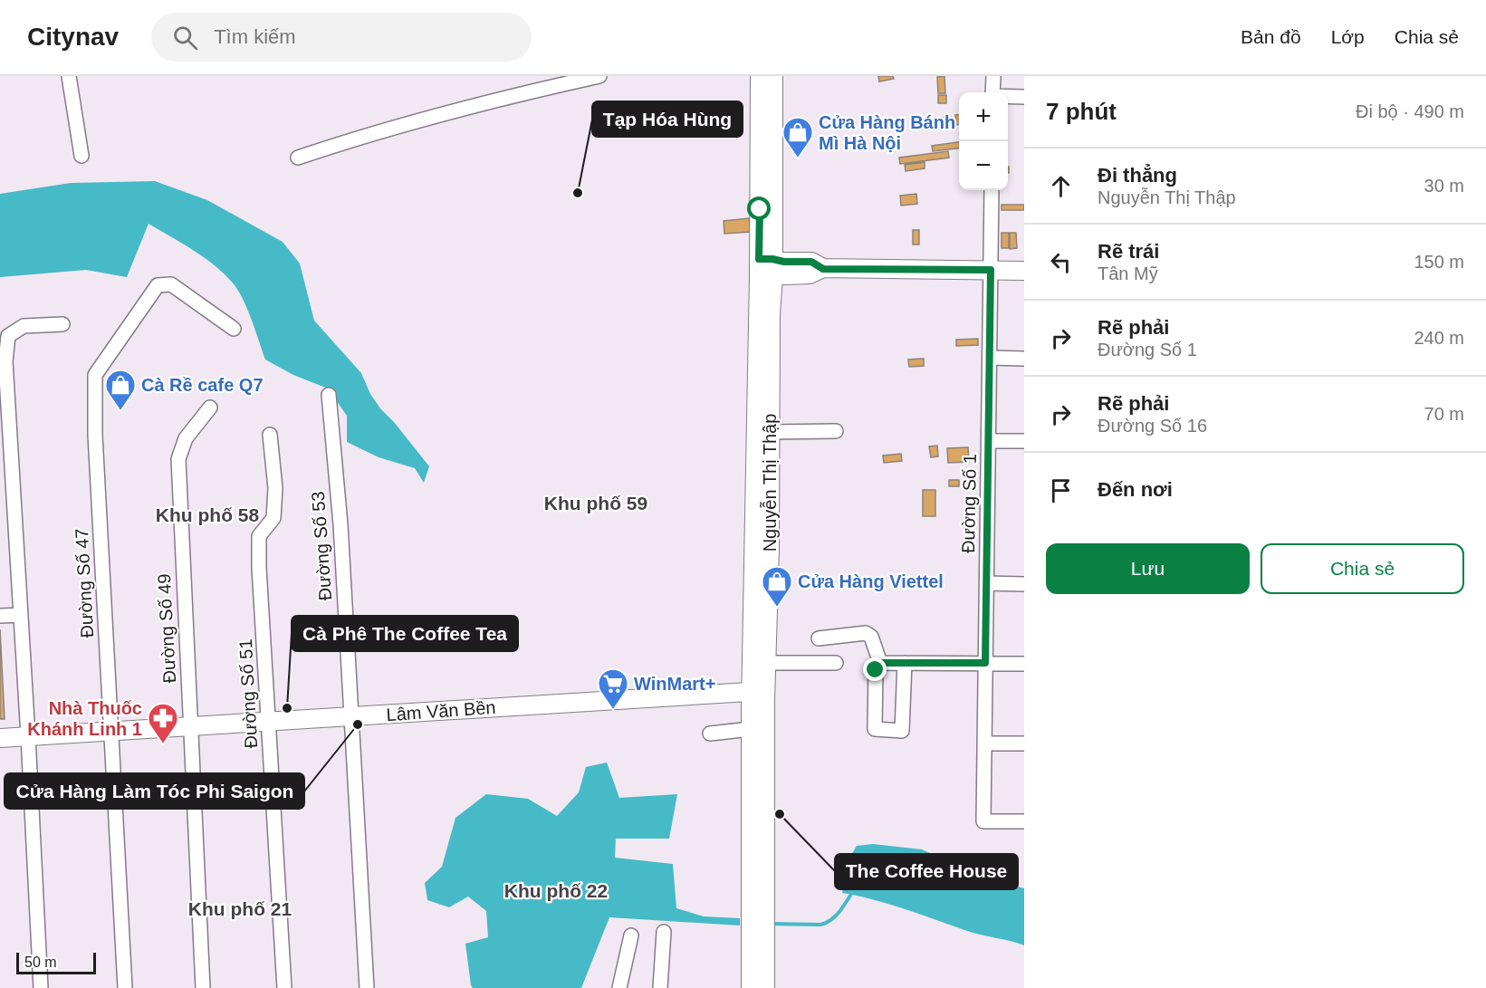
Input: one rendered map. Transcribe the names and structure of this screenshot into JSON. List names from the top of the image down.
{
  "streets": {
    "main road": ["Nguyễn Thị Thập", "Lâm Văn Bền"],
    "street": [
      "Đường Số 1",
      "Đường Số 53",
      "Đường Số 47",
      "Đường Số 49",
      "Đường Số 51"
    ]
  },
  "crossings": [
    ["Nguyễn Thị Thập", "Lâm Văn Bền"],
    ["Đường Số 53", "Lâm Văn Bền"],
    ["Đường Số 47", "Lâm Văn Bền"],
    ["Đường Số 49", "Lâm Văn Bền"],
    ["Đường Số 51", "Lâm Văn Bền"]
  ],
  "districts": [
    "Khu phố 59",
    "Khu phố 58",
    "Khu phố 22",
    "Khu phố 21"
  ],
  "places": {
    "shop": ["Cửa Hàng Bánh Mì Hà Nội", "Cà Rề cafe Q7", "Cửa Hàng Viettel"],
    "other": [
      "Tạp Hóa Hùng",
      "Cà Phê The Coffee Tea",
      "Cửa Hàng Làm Tóc Phi Saigon",
      "The Coffee House"
    ],
    "supermarket": ["WinMart+"],
    "pharmacy": ["Nhà Thuốc Khánh Linh 1"]
  },
  "scale_bar": "50 m",
  "page": {
    "header": "Citynav",
    "search": "Tìm kiếm",
    "nav": ["Bản đồ", "Lớp", "Chia sẻ"],
    "heading": ["7 phút", "Đi bộ · 490 m"],
    "map_buttons": ["+", "−"],
    "list": [
      ["Đi thẳng", "Nguyễn Thị Thập", "30 m"],
      ["Rẽ trái", "Tân Mỹ", "150 m"],
      ["Rẽ phải", "Đường Số 1", "240 m"],
      ["Rẽ phải", "Đường Số 16", "70 m"],
      "Đến nơi"
    ],
    "buttons": ["Lưu", "Chia sẻ"],
    "scale": "50 m"
  }
}
